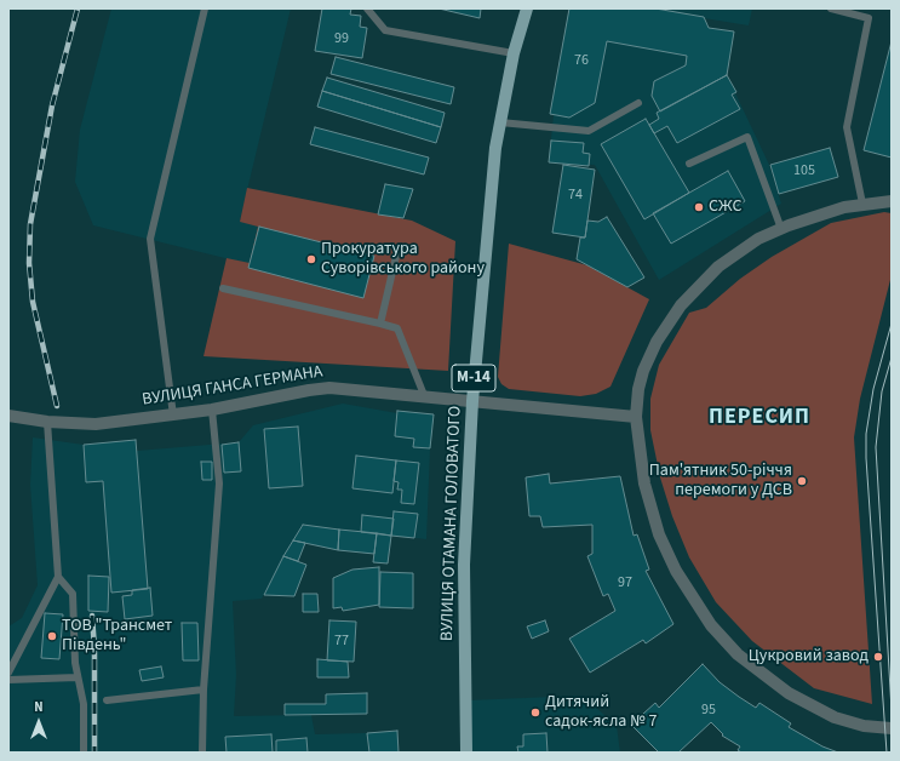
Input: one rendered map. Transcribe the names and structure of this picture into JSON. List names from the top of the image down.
{
  "streets": {
    "main road": ["М-14", "ВУЛИЦЯ ОТАМАНА ГОЛОВАТОГО"],
    "street": ["ВУЛИЦЯ ГАНСА ГЕРМАНА"]
  },
  "crossings": [
    ["ВУЛИЦЯ ГАНСА ГЕРМАНА", "ВУЛИЦЯ ОТАМАНА ГОЛОВАТОГО"]
  ],
  "districts": ["ПЕРЕСИП"],
  "places": [
    "СЖС",
    "Прокуратура Суворівського району",
    "Пам'ятник 50-річчя перемоги у ДСВ",
    "ТОВ \"Трансмет Південь\"",
    "Цукровий завод",
    "Дитячий садок-ясла № 7"
  ],
  "house_numbers": [
    "99",
    "76",
    "105",
    "74",
    "97",
    "77",
    "95"
  ],
  "north": "top"
}
